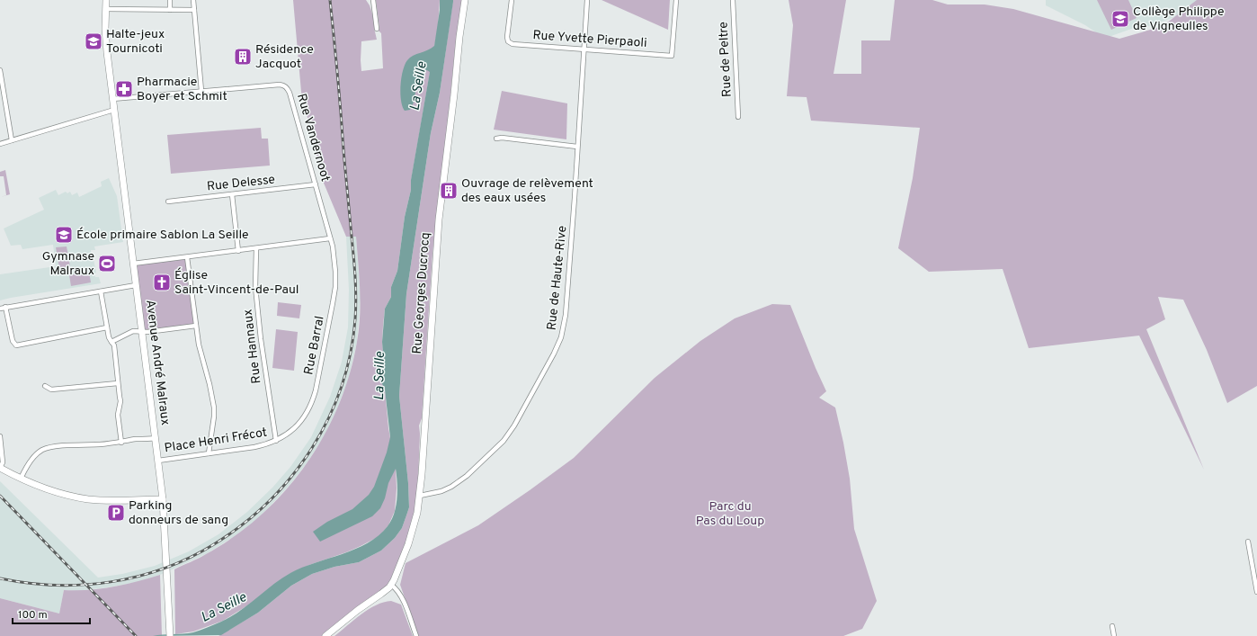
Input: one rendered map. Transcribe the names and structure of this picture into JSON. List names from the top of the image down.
{
  "streets": {
    "street": [
      "Rue Yvette Pierpaoli",
      "Rue de Peltre",
      "Rue Vandernoot",
      "Rue Delesse",
      "Rue de Haute-Rive",
      "Rue Georges Ducrocq",
      "Rue Barral",
      "Rue Hannaux",
      "Avenue André Malraux",
      "Place Henri Frécot"
    ]
  },
  "crossings": [
    ["Rue Yvette Pierpaoli", "Rue de Haute-Rive"],
    ["Rue Vandernoot", "Rue Delesse"],
    ["Rue Vandernoot", "Rue Barral"],
    ["Rue Vandernoot", "Avenue André Malraux"],
    ["Rue de Haute-Rive", "Rue Georges Ducrocq"],
    ["Rue Barral", "Rue Hannaux"],
    ["Rue Barral", "Place Henri Frécot"],
    ["Rue Hannaux", "Place Henri Frécot"],
    ["Avenue André Malraux", "Place Henri Frécot"]
  ],
  "water": ["La Seille"],
  "parks": ["Parc du Pas du Loup"],
  "places": {
    "school or university": ["Collège Philippe de Vigneulles", "Halte-jeux Tournicoti", "École primaire Sablon La Seille"],
    "building": ["Résidence Jacquot", "Ouvrage de relèvement des eaux usées"],
    "pharmacy": ["Pharmacie Boyer et Schmit"],
    "sports": ["Gymnase Malraux"],
    "church": ["Église Saint-Vincent-de-Paul"],
    "parking": ["Parking donneurs de sang"]
  },
  "scale_bar": "100 m"
}
